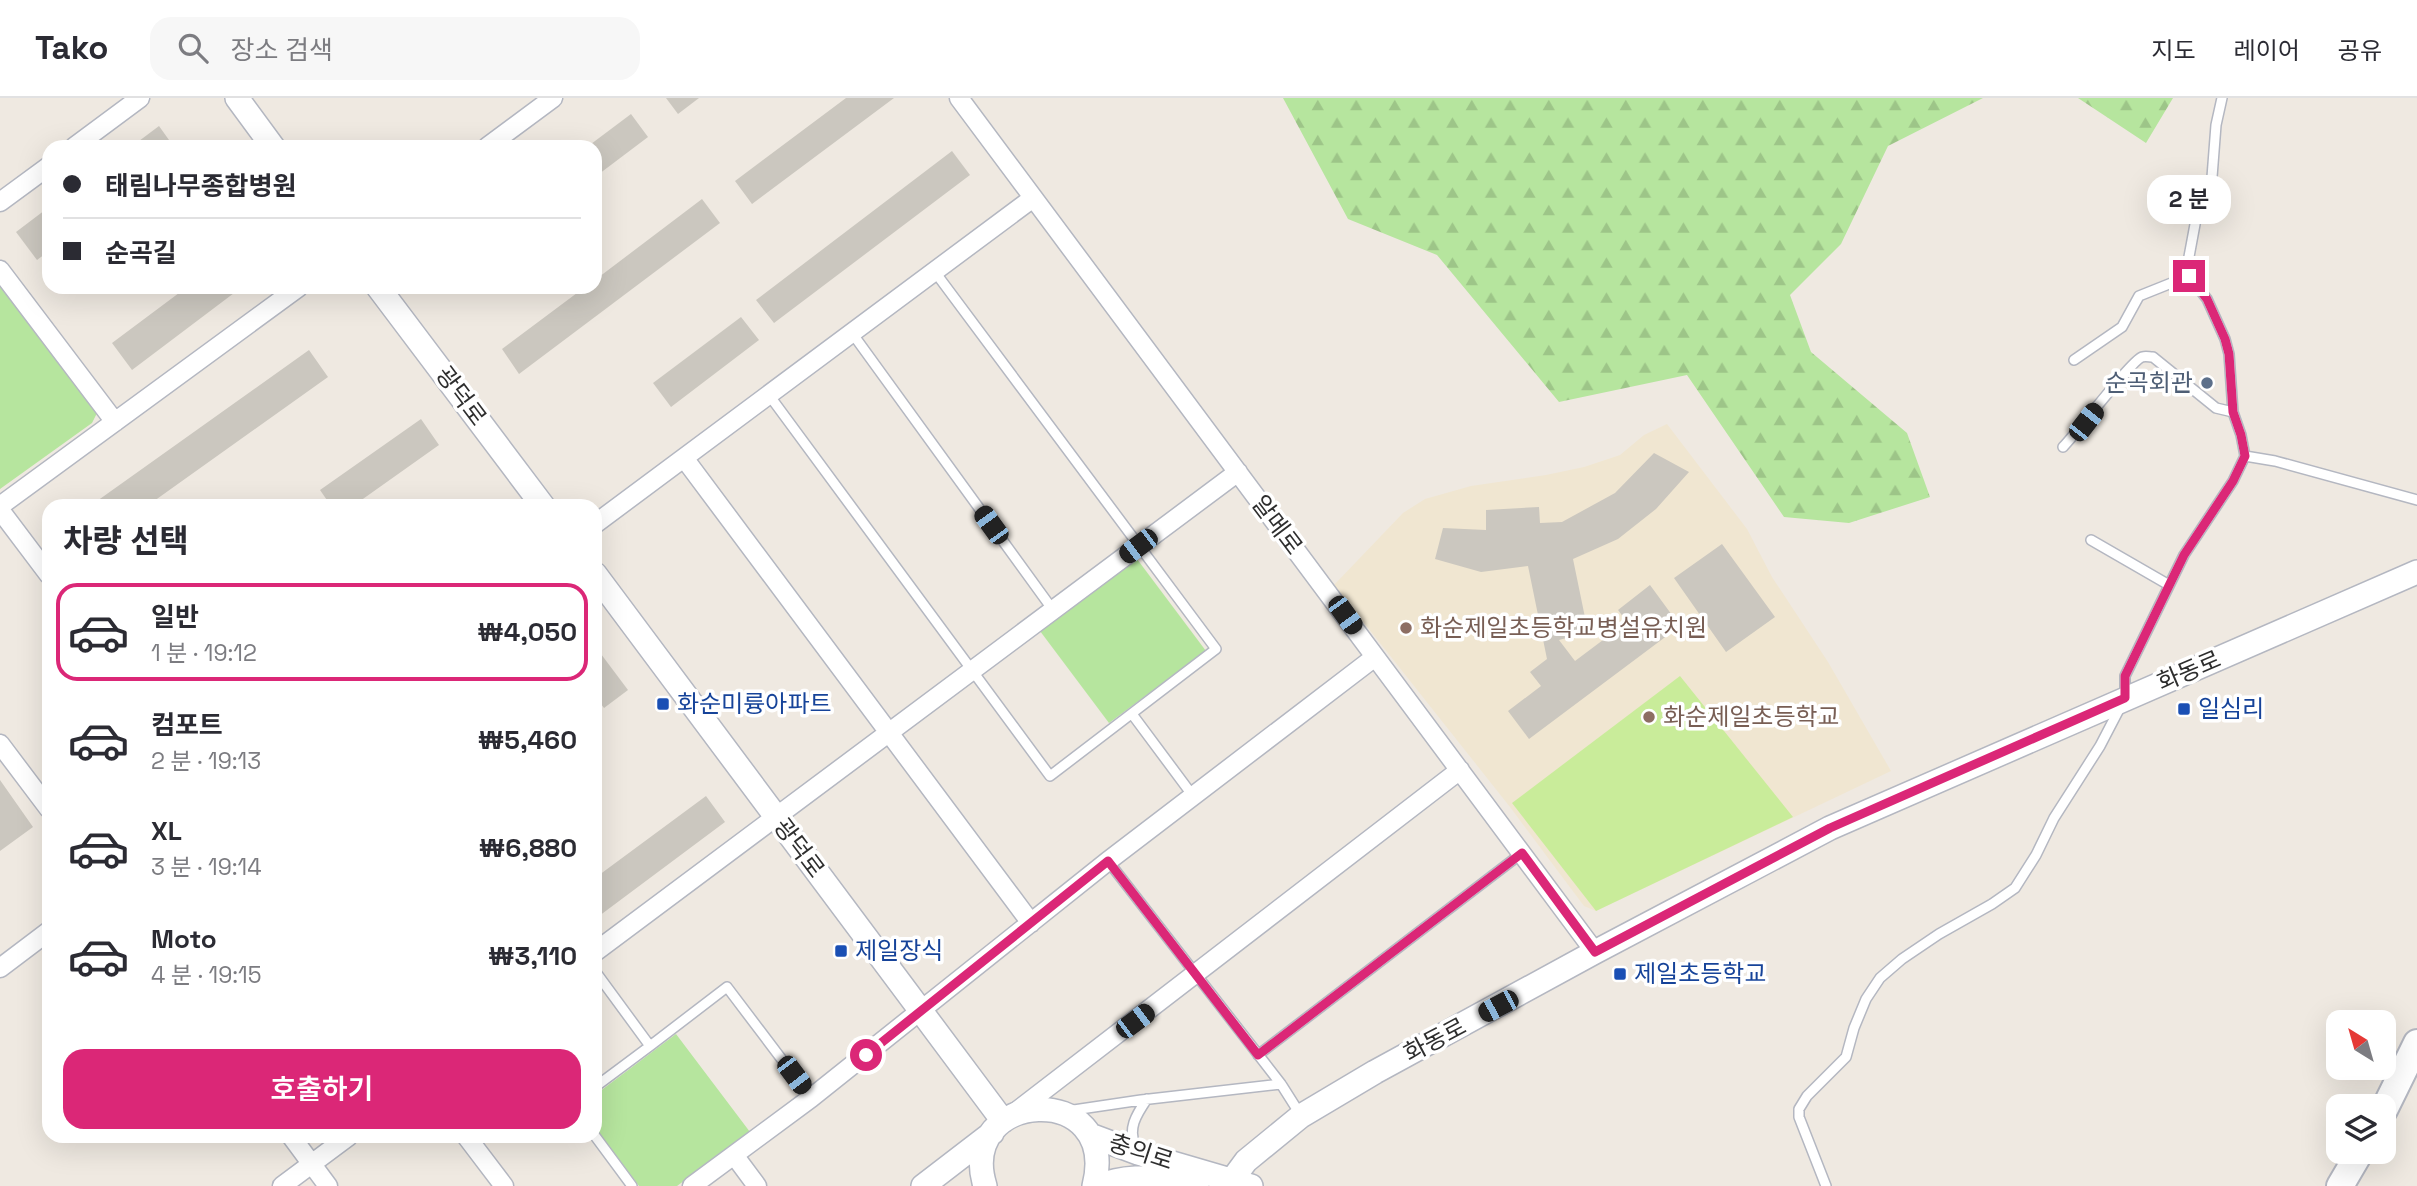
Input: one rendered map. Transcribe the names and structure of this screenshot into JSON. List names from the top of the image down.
{
  "streets": {
    "street": [
      "광덕로",
      "알메로",
      "화동로",
      "충의로"
    ]
  },
  "crossings": [
    ["알메로", "화동로"],
    ["화동로", "충의로"]
  ],
  "places": {
    "other": ["순곡회관", "화순제일초등학교병설유치원", "화순제일초등학교"],
    "transit": [
      "화순미륭아파트",
      "일심리",
      "제일장식",
      "제일초등학교"
    ]
  },
  "north": "top left",
  "page": {
    "header": "Tako",
    "search": "장소 검색",
    "nav": ["지도", "레이어", "공유"],
    "banner": ["태림나무종합병원", "순곡길"],
    "bubble": "2 분",
    "heading": "차량 선택",
    "list": [
      {
        "name": "일반",
        "note": "1 분 · 19:12",
        "value": "₩4,050"
      },
      {
        "name": "컴포트",
        "note": "2 분 · 19:13",
        "value": "₩5,460"
      },
      {
        "name": "XL",
        "note": "3 분 · 19:14",
        "value": "₩6,880"
      },
      {
        "name": "Moto",
        "note": "4 분 · 19:15",
        "value": "₩3,110"
      }
    ],
    "buttons": "호출하기"
  }
}
